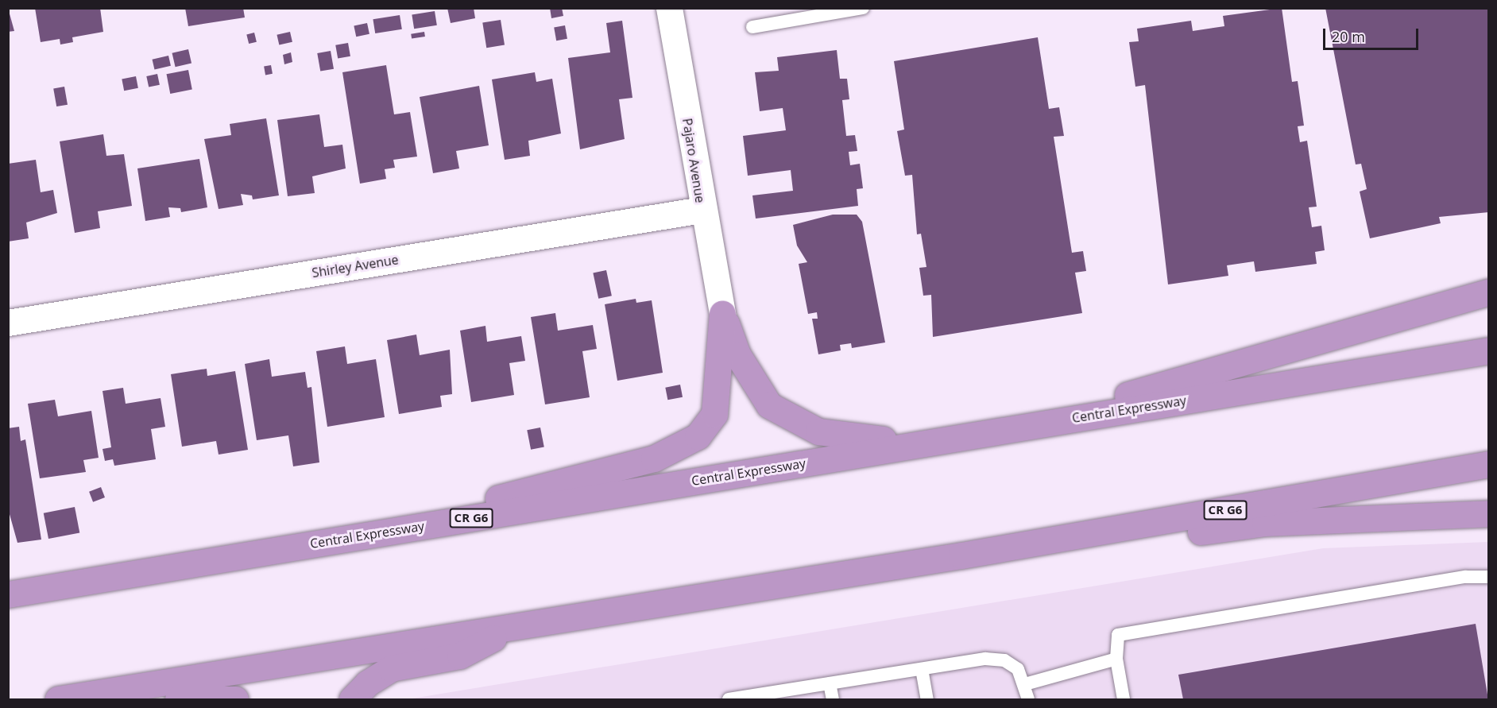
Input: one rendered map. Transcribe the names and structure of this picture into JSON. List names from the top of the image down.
{
  "streets": {
    "highway": ["Central Expressway", "CR G6"],
    "street": ["Pajaro Avenue", "Shirley Avenue"]
  },
  "crossings": [
    ["Pajaro Avenue", "Shirley Avenue"]
  ],
  "scale_bar": "20 m"
}
